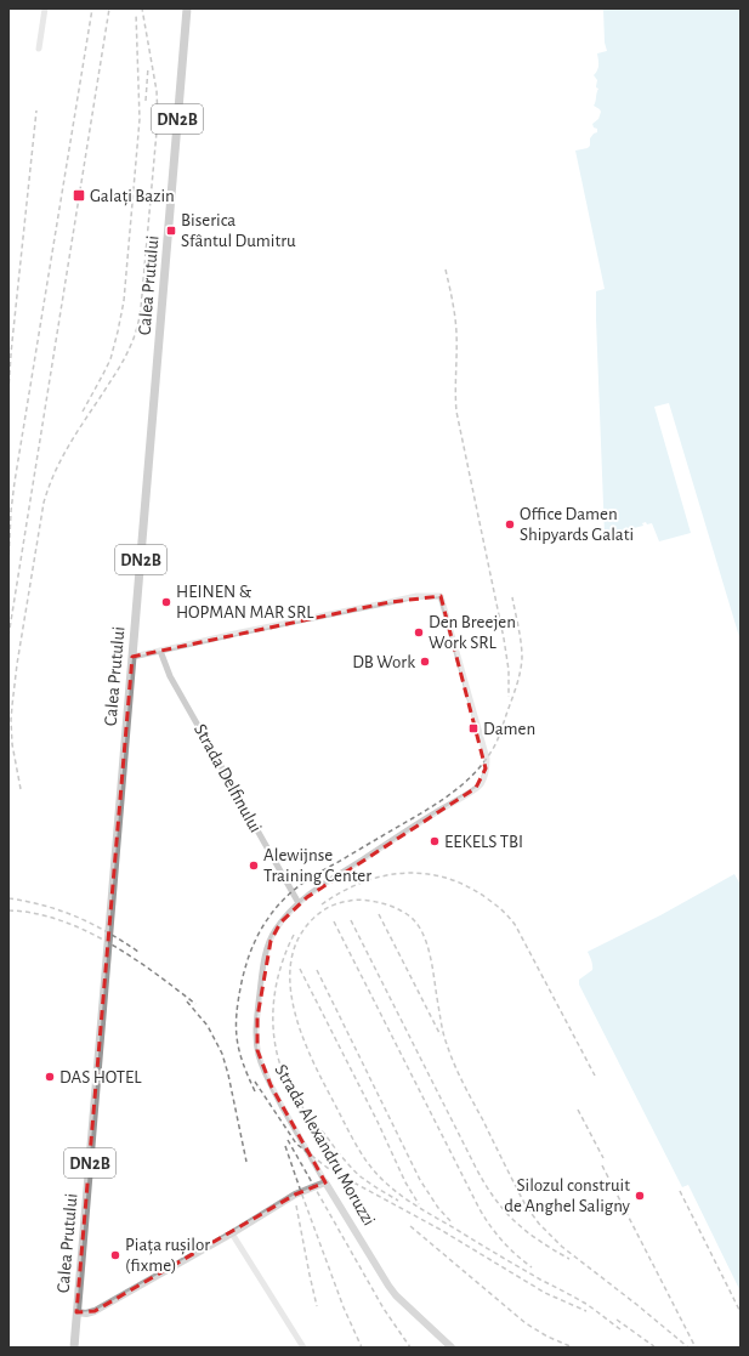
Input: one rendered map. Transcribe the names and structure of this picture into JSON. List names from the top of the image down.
{
  "streets": {
    "highway": ["DN2B", "Calea Prutului"],
    "main road": ["Strada Alexandru Moruzzi"],
    "street": ["Strada Delfinului"]
  },
  "crossings": [
    ["Strada Delfinului", "Strada Alexandru Moruzzi"]
  ],
  "places": {
    "transit": ["Galați Bazin", "Biserica Sfântul Dumitru", "Damen"],
    "other": [
      "Office Damen Shipyards Galati",
      "HEINEN & HOPMAN MAR SRL",
      "Den Breejen Work SRL",
      "DB Work",
      "EEKELS TBI",
      "Alewijnse Training Center",
      "DAS HOTEL",
      "Silozul construit de Anghel Saligny",
      "Piața rușilor (fixme)"
    ]
  }
}
